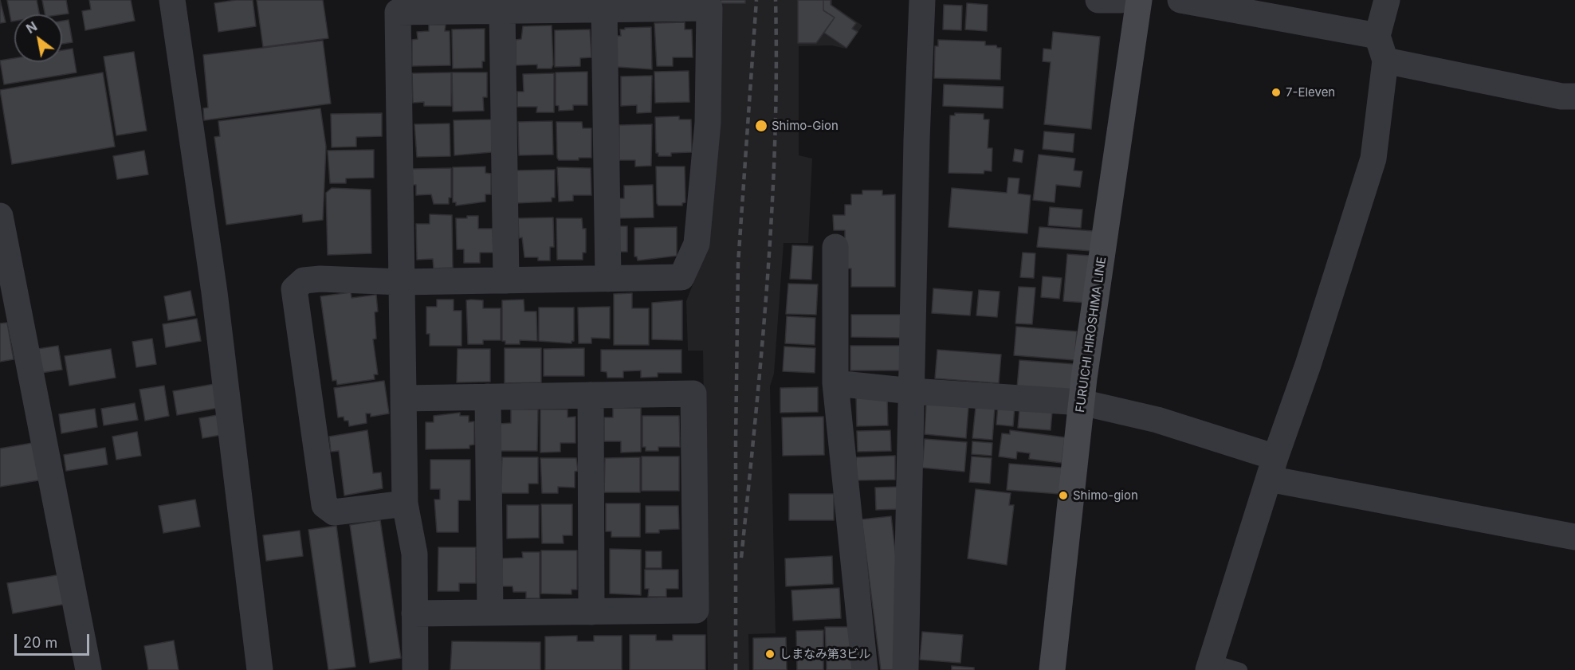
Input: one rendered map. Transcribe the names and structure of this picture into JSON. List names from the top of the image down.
{
  "streets": {
    "main road": ["FURUICHI HIROSHIMA LINE"]
  },
  "places": [
    "7-Eleven",
    "Shimo-Gion",
    "Shimo-gion",
    "しまなみ第3ビル"
  ],
  "scale_bar": "20 m",
  "north": "top left"
}
